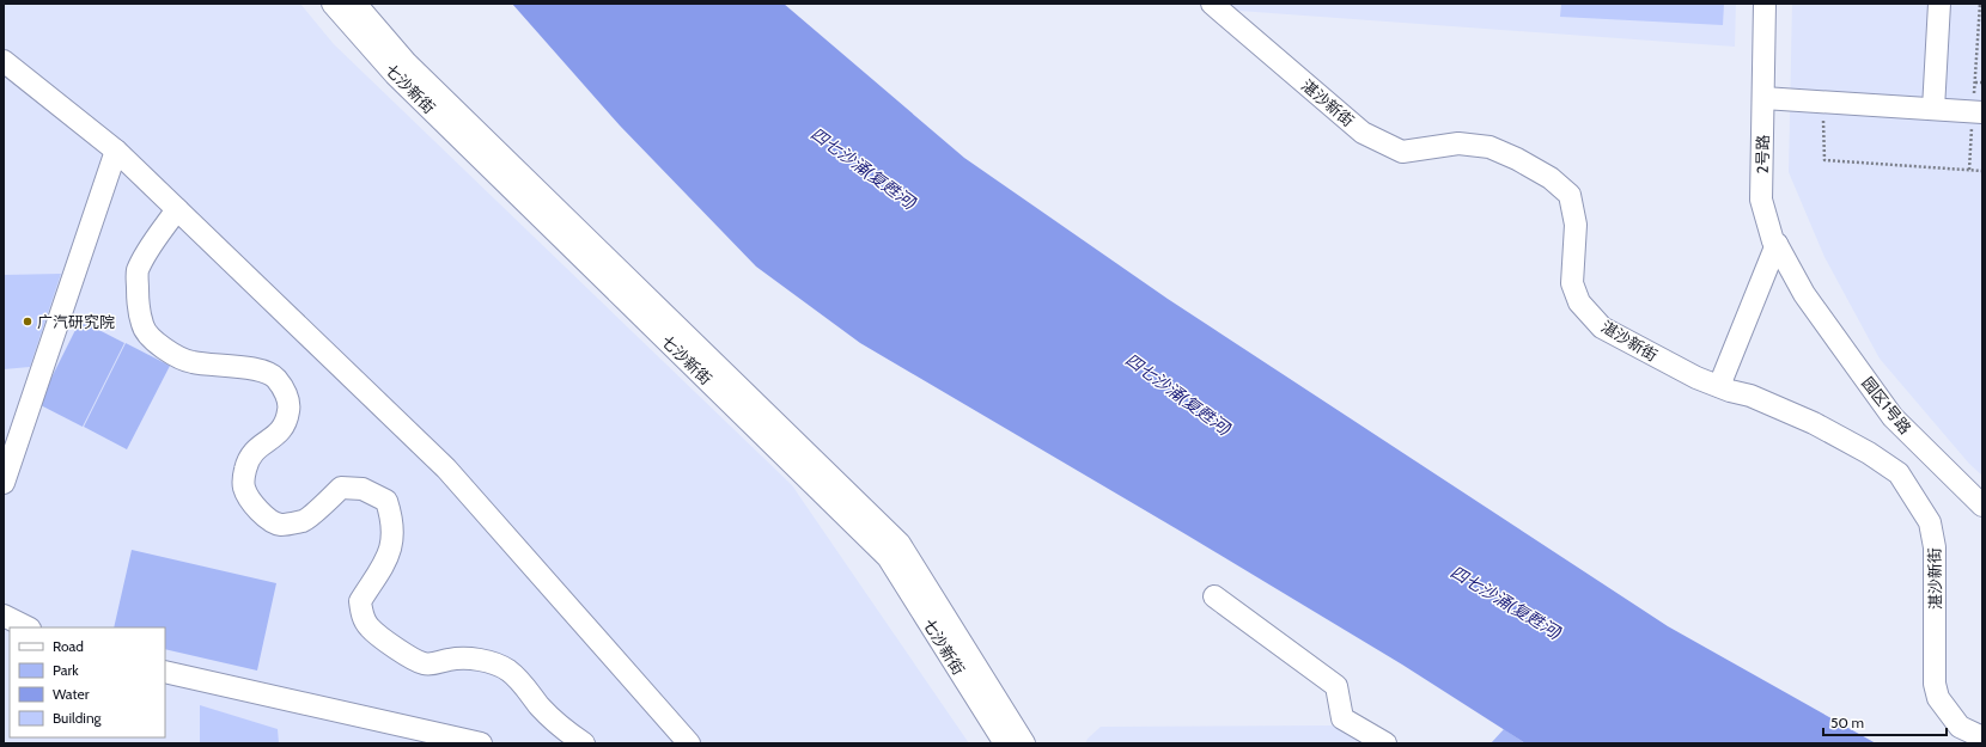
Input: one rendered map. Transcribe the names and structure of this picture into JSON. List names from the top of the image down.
{
  "streets": {
    "street": [
      "七沙新街",
      "湛沙新街",
      "2号路",
      "园区1号路"
    ]
  },
  "crossings": [
    ["2号路", "园区1号路"]
  ],
  "water": ["四七沙涌(复甦河)"],
  "places": ["广汽研究院"],
  "legend": [
    "Road",
    "Park",
    "Water",
    "Building"
  ],
  "scale_bar": "50 m"
}
